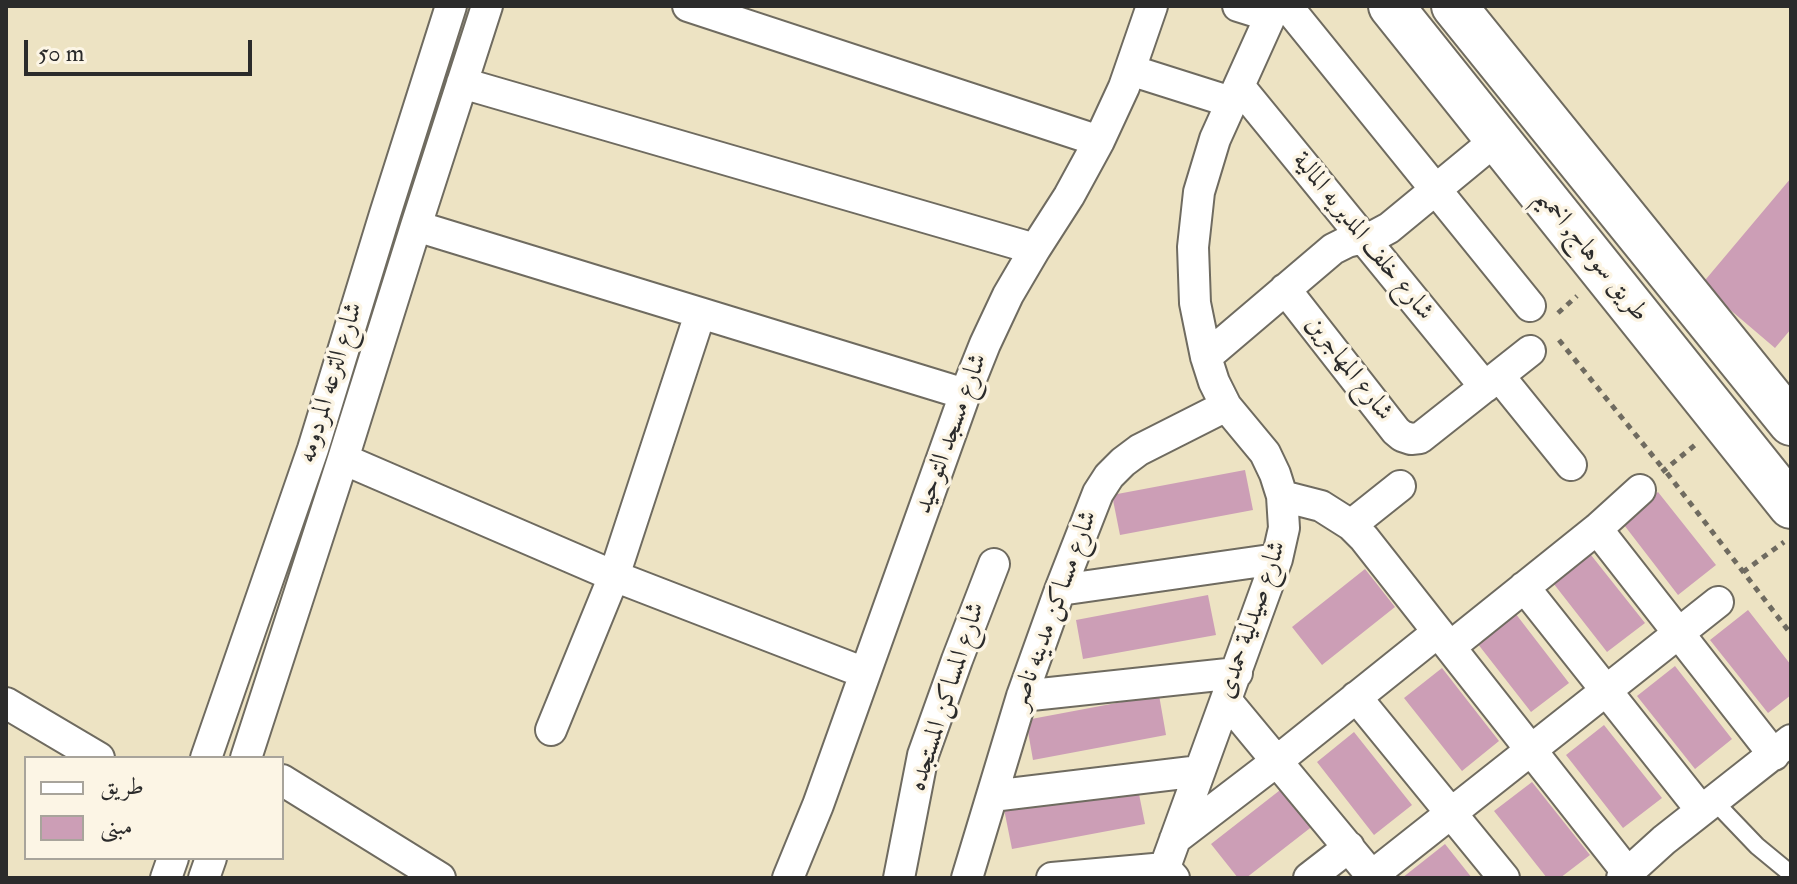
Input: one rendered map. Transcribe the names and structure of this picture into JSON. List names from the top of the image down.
{
  "streets": {
    "main road": ["طريق سوهاج, اخميم"],
    "street": [
      "شارع خلف المديريه المالية",
      "شارع المهاجرين",
      "شارع الترعه المردومه",
      "شارع مسجد التوحيد",
      "شارع مساكن مدينه ناصر",
      "شارع صيدلية حمدى",
      "شارع المساكن المستجده"
    ]
  },
  "crossings": [
    ["شارع خلف المديريه المالية", "شارع المهاجرين"],
    ["شارع خلف المديريه المالية", "شارع صيدلية حمدى"],
    ["شارع مساكن مدينه ناصر", "شارع صيدلية حمدى"]
  ],
  "legend": ["طريق", "مبنى"],
  "scale_bar": "50 m"
}
